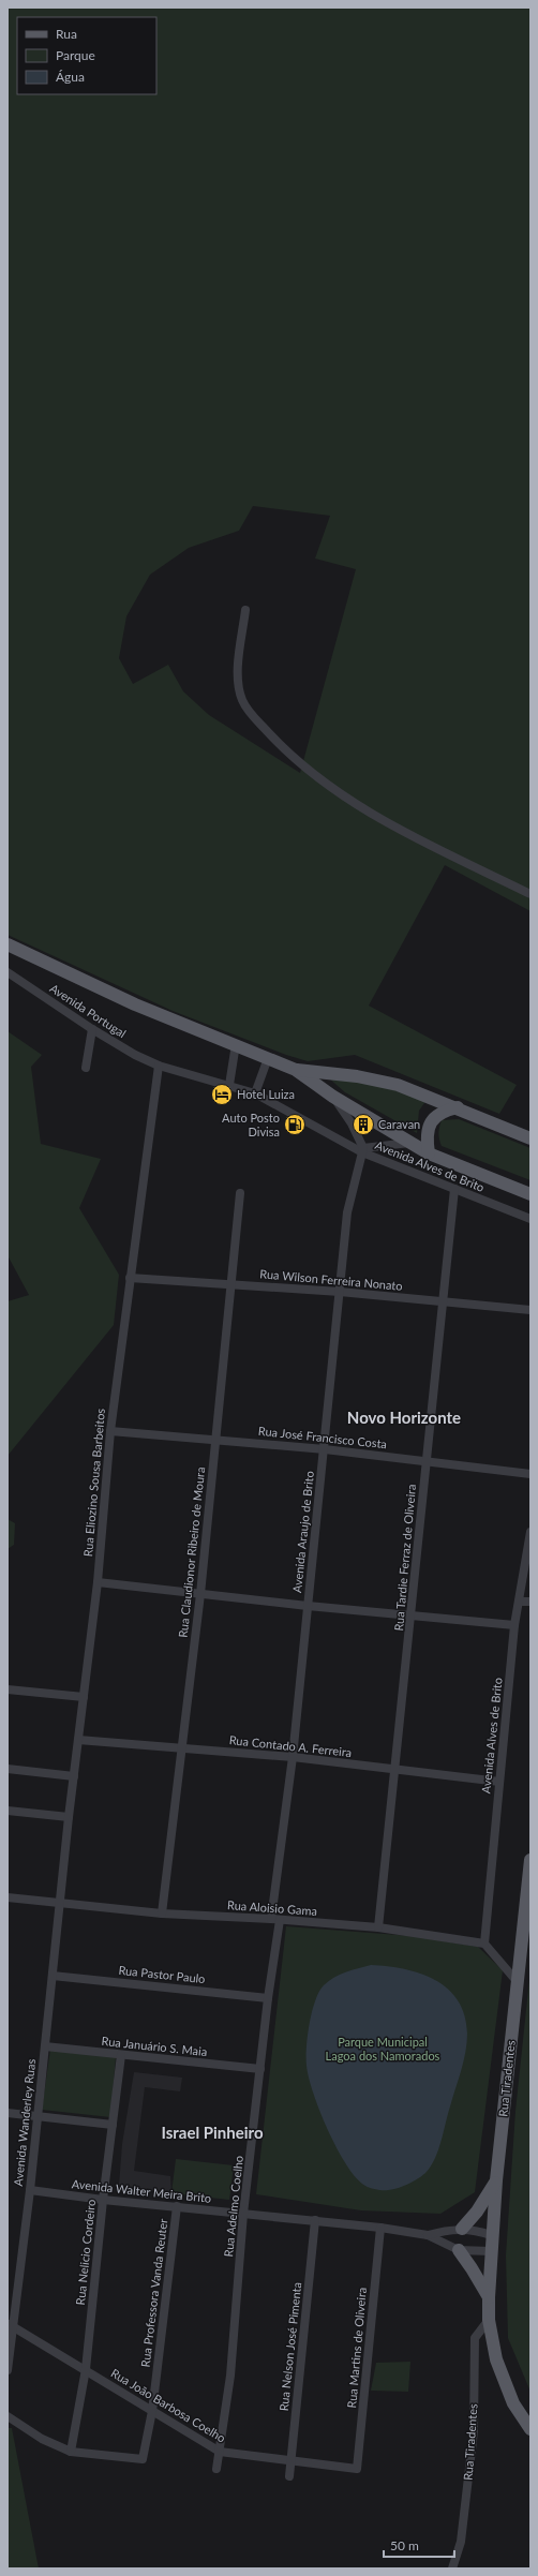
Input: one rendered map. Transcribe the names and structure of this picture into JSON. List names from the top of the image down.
{
  "streets": {
    "main road": ["Rua Tiradentes"],
    "street": [
      "Avenida Portugal",
      "Avenida Alves de Brito",
      "Rua Wilson Ferreira Nonato",
      "Rua José Francisco Costa",
      "Rua Eliozino Sousa Barbeitos",
      "Avenida Araujo de Brito",
      "Rua Claudionor Ribeiro de Moura",
      "Rua Tardie Ferraz de Oliveira",
      "Rua Contado A. Ferreira",
      "Rua Aloisio Gama",
      "Rua Pastor Paulo",
      "Rua Januário S. Maia",
      "Avenida Wanderley Ruas",
      "Avenida Walter Meira Brito",
      "Rua Adelmo Coelho",
      "Rua Nelicio Cordeiro",
      "Rua Professora Vanda Reuter",
      "Rua Nelson José Pimenta",
      "Rua Martins de Oliveira",
      "Rua João Barbosa Coelho"
    ]
  },
  "crossings": [
    ["Avenida Portugal", "Avenida Alves de Brito"],
    ["Avenida Portugal", "Rua Eliozino Sousa Barbeitos"],
    ["Avenida Alves de Brito", "Rua Eliozino Sousa Barbeitos"],
    ["Avenida Alves de Brito", "Avenida Araujo de Brito"],
    ["Avenida Alves de Brito", "Rua Tardie Ferraz de Oliveira"],
    ["Avenida Alves de Brito", "Rua Contado A. Ferreira"],
    ["Avenida Alves de Brito", "Rua Aloisio Gama"],
    ["Rua Wilson Ferreira Nonato", "Rua Eliozino Sousa Barbeitos"],
    ["Rua Wilson Ferreira Nonato", "Avenida Araujo de Brito"],
    ["Rua Wilson Ferreira Nonato", "Rua Claudionor Ribeiro de Moura"],
    ["Rua Wilson Ferreira Nonato", "Rua Tardie Ferraz de Oliveira"],
    ["Rua José Francisco Costa", "Rua Eliozino Sousa Barbeitos"],
    ["Rua José Francisco Costa", "Avenida Araujo de Brito"],
    ["Rua José Francisco Costa", "Rua Claudionor Ribeiro de Moura"],
    ["Rua José Francisco Costa", "Rua Tardie Ferraz de Oliveira"],
    ["Rua Eliozino Sousa Barbeitos", "Rua Contado A. Ferreira"],
    ["Rua Eliozino Sousa Barbeitos", "Rua Aloisio Gama"],
    ["Rua Eliozino Sousa Barbeitos", "Avenida Wanderley Ruas"],
    ["Avenida Araujo de Brito", "Rua Contado A. Ferreira"],
    ["Avenida Araujo de Brito", "Rua Aloisio Gama"],
    ["Avenida Araujo de Brito", "Rua Adelmo Coelho"],
    ["Rua Claudionor Ribeiro de Moura", "Rua Contado A. Ferreira"],
    ["Rua Claudionor Ribeiro de Moura", "Rua Aloisio Gama"],
    ["Rua Tardie Ferraz de Oliveira", "Rua Contado A. Ferreira"],
    ["Rua Tardie Ferraz de Oliveira", "Rua Aloisio Gama"],
    ["Rua Aloisio Gama", "Avenida Wanderley Ruas"],
    ["Rua Aloisio Gama", "Rua Adelmo Coelho"],
    ["Rua Pastor Paulo", "Avenida Wanderley Ruas"],
    ["Rua Pastor Paulo", "Rua Adelmo Coelho"],
    ["Rua Januário S. Maia", "Avenida Wanderley Ruas"],
    ["Rua Januário S. Maia", "Rua Adelmo Coelho"],
    ["Rua Januário S. Maia", "Rua Nelicio Cordeiro"],
    ["Rua Tiradentes", "Avenida Walter Meira Brito"],
    ["Avenida Wanderley Ruas", "Avenida Walter Meira Brito"],
    ["Avenida Wanderley Ruas", "Rua João Barbosa Coelho"],
    ["Avenida Walter Meira Brito", "Rua Adelmo Coelho"],
    ["Avenida Walter Meira Brito", "Rua Nelicio Cordeiro"],
    ["Avenida Walter Meira Brito", "Rua Professora Vanda Reuter"],
    ["Avenida Walter Meira Brito", "Rua Nelson José Pimenta"],
    ["Avenida Walter Meira Brito", "Rua Martins de Oliveira"],
    ["Rua Adelmo Coelho", "Rua João Barbosa Coelho"],
    ["Rua Nelicio Cordeiro", "Rua Professora Vanda Reuter"],
    ["Rua Nelicio Cordeiro", "Rua João Barbosa Coelho"],
    ["Rua Professora Vanda Reuter", "Rua João Barbosa Coelho"],
    ["Rua Nelson José Pimenta", "Rua João Barbosa Coelho"],
    ["Rua Martins de Oliveira", "Rua João Barbosa Coelho"]
  ],
  "districts": ["Novo Horizonte", "Israel Pinheiro"],
  "parks": ["Parque Municipal Lagoa dos Namorados"],
  "places": {
    "hotel": ["Hotel Luiza"],
    "fuel station": ["Auto Posto Divisa"],
    "building": ["Caravan"]
  },
  "legend": ["Rua", "Parque", "Água"],
  "scale_bar": "50 m"
}
